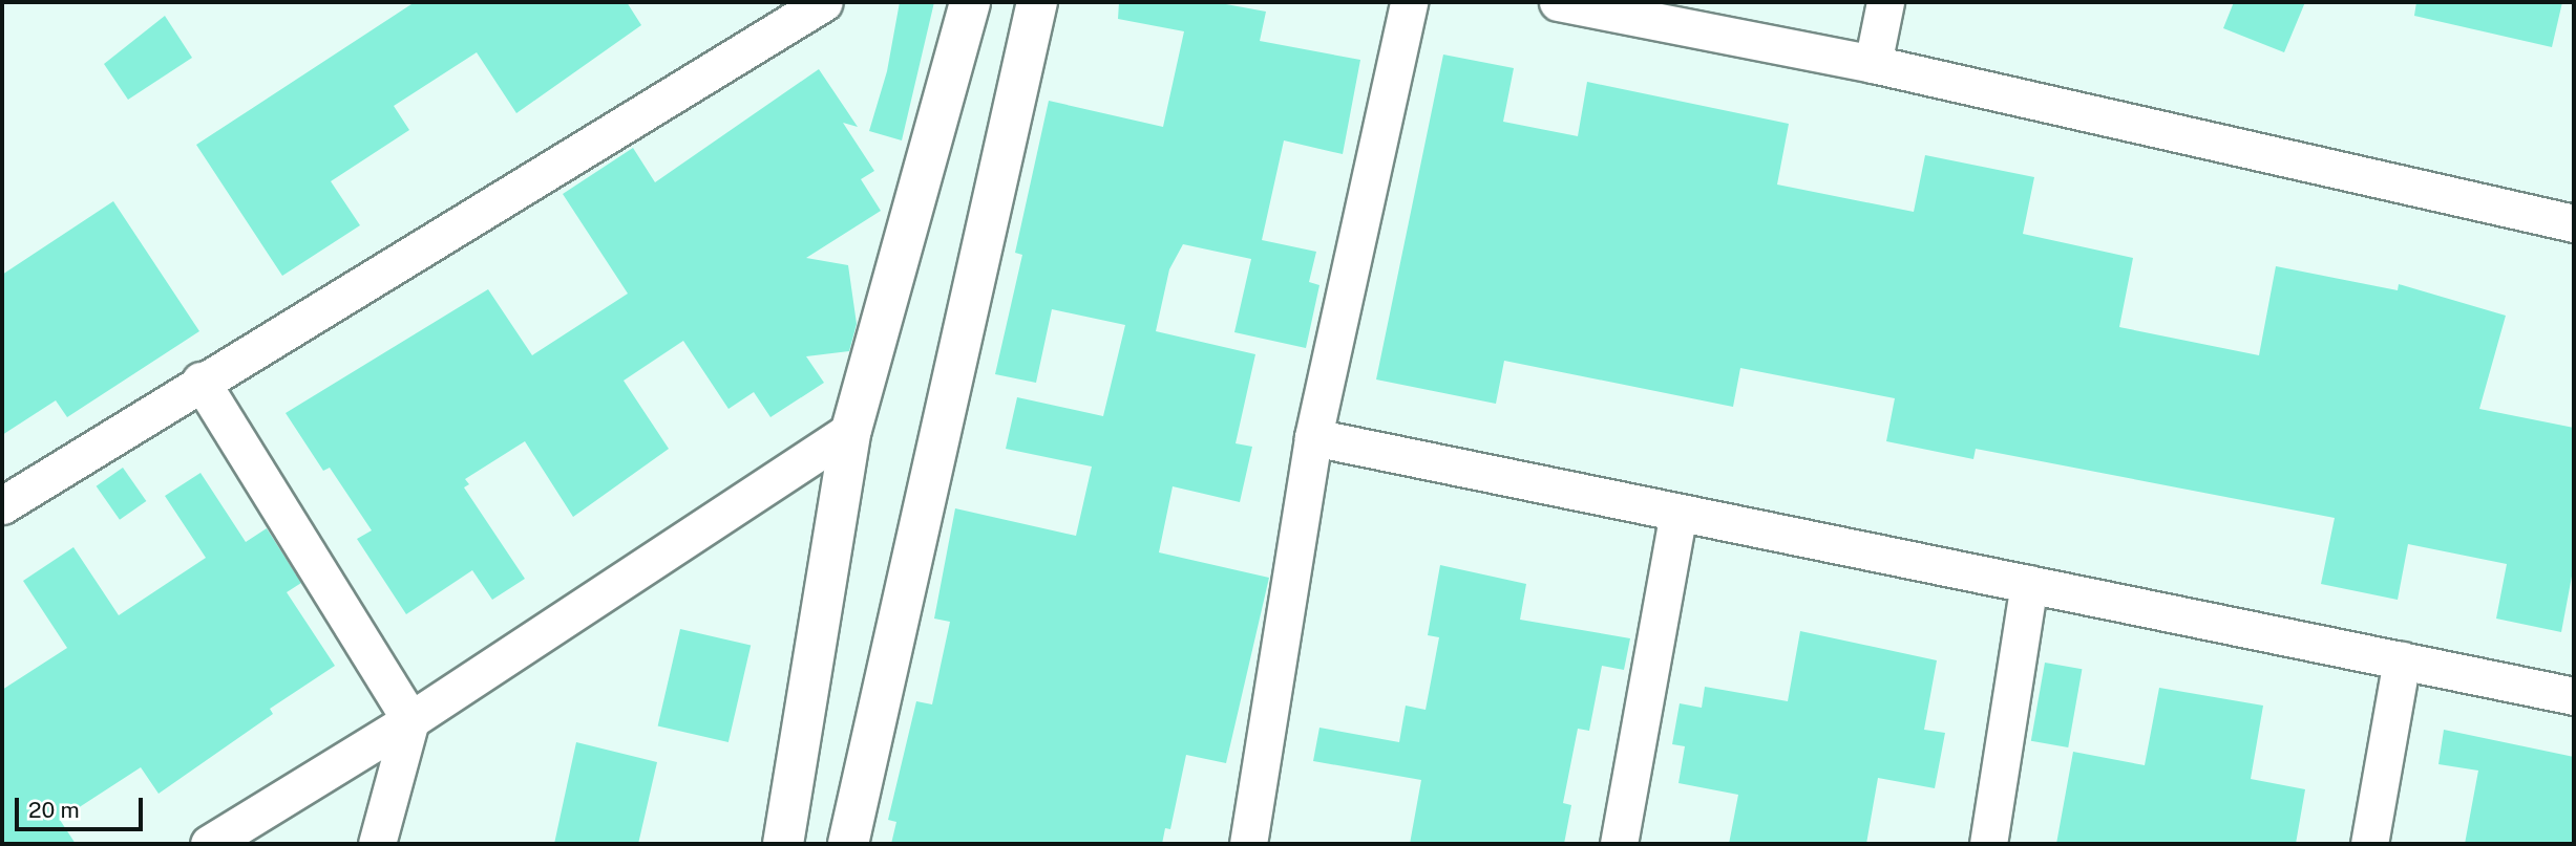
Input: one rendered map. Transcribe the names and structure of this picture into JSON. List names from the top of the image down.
{
  "scale_bar": "20 m"
}
